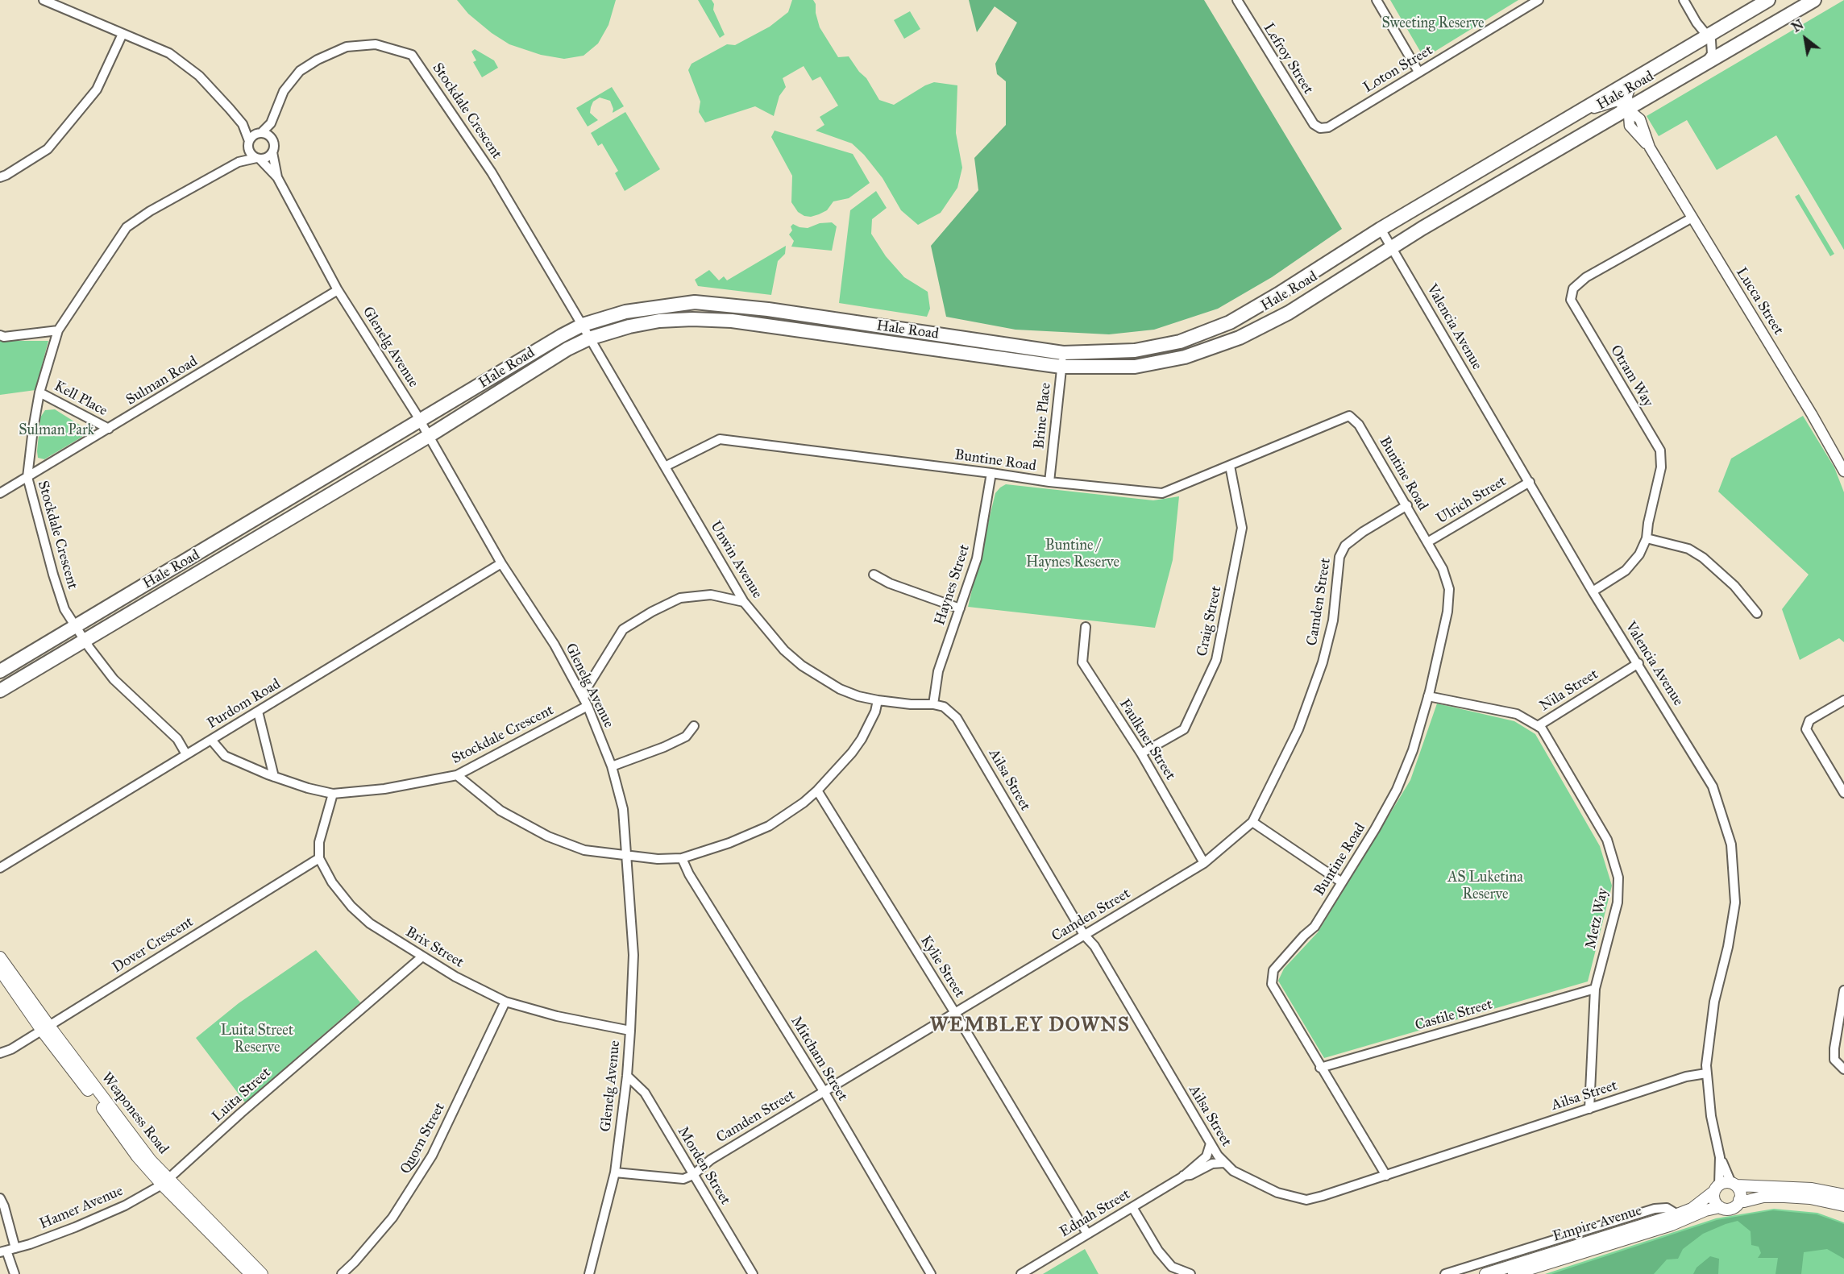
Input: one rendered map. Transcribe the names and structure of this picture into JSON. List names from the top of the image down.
{
  "streets": {
    "main road": ["Hale Road", "Weaponess Road", "Empire Avenue"],
    "street": [
      "Lefroy Street",
      "Loton Street",
      "Stockdale Crescent",
      "Lucca Street",
      "Valencia Avenue",
      "Glenelg Avenue",
      "Otram Way",
      "Sulman Road",
      "Kell Place",
      "Brine Place",
      "Buntine Road",
      "Ulrich Street",
      "Unwin Avenue",
      "Haynes Street",
      "Camden Street",
      "Craig Street",
      "Nila Street",
      "Purdom Road",
      "Faulkner Street",
      "Ailsa Street",
      "Metz Way",
      "Dover Crescent",
      "Brix Street",
      "Kylie Street",
      "Castile Street",
      "Mitcham Street",
      "Luita Street",
      "Quorn Street",
      "Morden Street",
      "Hamer Avenue",
      "Ednah Street"
    ]
  },
  "crossings": [
    ["Lefroy Street", "Loton Street"],
    ["Hale Road", "Stockdale Crescent"],
    ["Hale Road", "Lucca Street"],
    ["Hale Road", "Valencia Avenue"],
    ["Hale Road", "Glenelg Avenue"],
    ["Hale Road", "Brine Place"],
    ["Hale Road", "Unwin Avenue"],
    ["Stockdale Crescent", "Glenelg Avenue"],
    ["Stockdale Crescent", "Sulman Road"],
    ["Stockdale Crescent", "Kell Place"],
    ["Stockdale Crescent", "Unwin Avenue"],
    ["Stockdale Crescent", "Purdom Road"],
    ["Lucca Street", "Otram Way"],
    ["Valencia Avenue", "Otram Way"],
    ["Valencia Avenue", "Ulrich Street"],
    ["Valencia Avenue", "Nila Street"],
    ["Valencia Avenue", "Ailsa Street"],
    ["Valencia Avenue", "Empire Avenue"],
    ["Glenelg Avenue", "Sulman Road"],
    ["Glenelg Avenue", "Purdom Road"],
    ["Glenelg Avenue", "Brix Street"],
    ["Glenelg Avenue", "Morden Street"],
    ["Sulman Road", "Kell Place"],
    ["Brine Place", "Buntine Road"],
    ["Buntine Road", "Ulrich Street"],
    ["Buntine Road", "Unwin Avenue"],
    ["Buntine Road", "Haynes Street"],
    ["Buntine Road", "Camden Street"],
    ["Buntine Road", "Craig Street"],
    ["Buntine Road", "Nila Street"],
    ["Buntine Road", "Ailsa Street"],
    ["Buntine Road", "Castile Street"],
    ["Unwin Avenue", "Haynes Street"],
    ["Unwin Avenue", "Ailsa Street"],
    ["Haynes Street", "Ailsa Street"],
    ["Camden Street", "Faulkner Street"],
    ["Camden Street", "Ailsa Street"],
    ["Camden Street", "Kylie Street"],
    ["Camden Street", "Mitcham Street"],
    ["Camden Street", "Morden Street"],
    ["Craig Street", "Faulkner Street"],
    ["Nila Street", "Metz Way"],
    ["Ailsa Street", "Metz Way"],
    ["Ailsa Street", "Ednah Street"],
    ["Metz Way", "Castile Street"],
    ["Dover Crescent", "Brix Street"],
    ["Dover Crescent", "Weaponess Road"],
    ["Brix Street", "Luita Street"],
    ["Brix Street", "Quorn Street"],
    ["Kylie Street", "Ednah Street"],
    ["Luita Street", "Weaponess Road"],
    ["Luita Street", "Hamer Avenue"],
    ["Weaponess Road", "Hamer Avenue"]
  ],
  "districts": ["WEMBLEY DOWNS"],
  "parks": [
    "Sweeting Reserve",
    "Sulman Park",
    "Buntine / Haynes Reserve",
    "AS Luketina Reserve",
    "Luita Street Reserve"
  ],
  "north": "top left"
}
